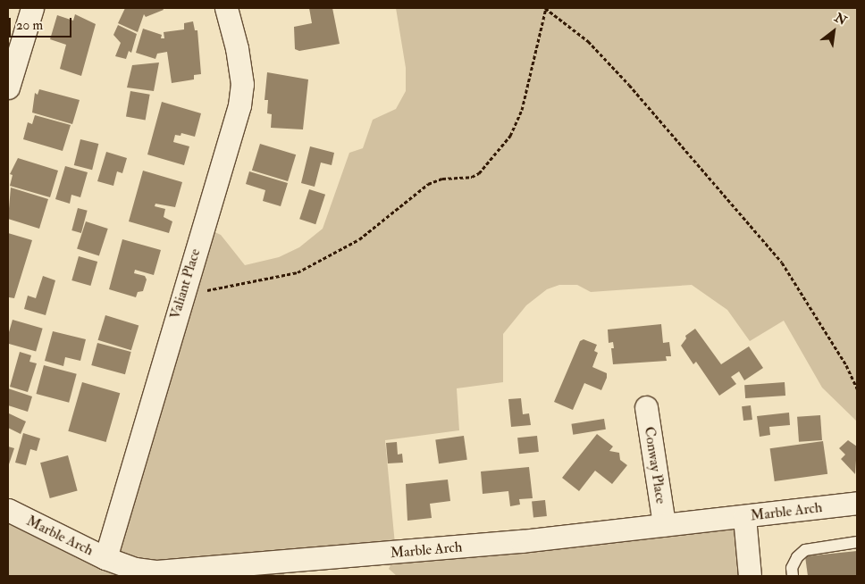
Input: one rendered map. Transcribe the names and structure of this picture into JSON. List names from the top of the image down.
{
  "streets": {
    "street": ["Valiant Place", "Conway Place", "Marble Arch"]
  },
  "crossings": [
    ["Valiant Place", "Marble Arch"],
    ["Conway Place", "Marble Arch"]
  ],
  "scale_bar": "20 m",
  "north": "top right"
}
